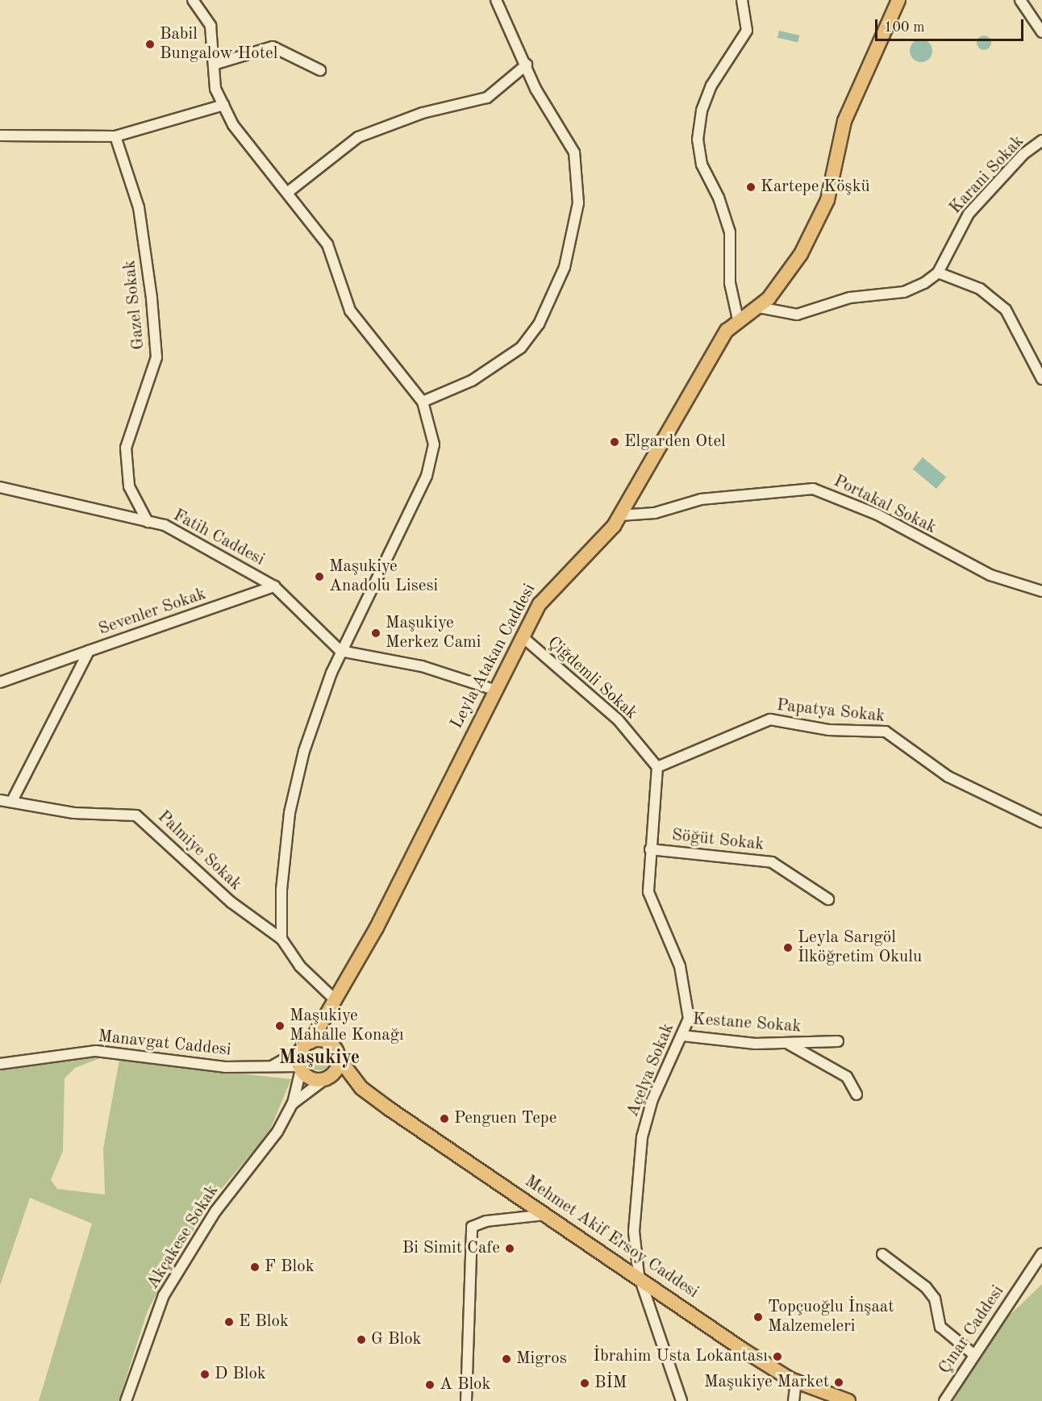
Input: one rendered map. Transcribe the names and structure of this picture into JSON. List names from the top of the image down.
{
  "streets": {
    "main road": ["Leyla Atakan Caddesi", "Mehmet Akif Ersoy Caddesi"],
    "street": [
      "Karani Sokak",
      "Gazel Sokak",
      "Portakal Sokak",
      "Fatih Caddesi",
      "Sevenler Sokak",
      "Çiğdemli Sokak",
      "Papatya Sokak",
      "Söğüt Sokak",
      "Palmiye Sokak",
      "Kestane Sokak",
      "Manavgat Caddesi",
      "Açelya Sokak",
      "Akçakese Sokak",
      "Çınar Caddesi"
    ]
  },
  "crossings": [
    ["Gazel Sokak", "Fatih Caddesi"],
    ["Portakal Sokak", "Leyla Atakan Caddesi"],
    ["Fatih Caddesi", "Sevenler Sokak"],
    ["Sevenler Sokak", "Palmiye Sokak"],
    ["Leyla Atakan Caddesi", "Çiğdemli Sokak"],
    ["Çiğdemli Sokak", "Papatya Sokak"],
    ["Çiğdemli Sokak", "Açelya Sokak"],
    ["Papatya Sokak", "Açelya Sokak"],
    ["Söğüt Sokak", "Açelya Sokak"],
    ["Kestane Sokak", "Açelya Sokak"],
    ["Açelya Sokak", "Mehmet Akif Ersoy Caddesi"]
  ],
  "districts": ["Maşukiye"],
  "places": [
    "Babil Bungalow Hotel",
    "Kartepe Köşkü",
    "Elgarden Otel",
    "Maşukiye Anadolu Lisesi",
    "Maşukiye Merkez Cami",
    "Leyla Sarıgöl İlköğretim Okulu",
    "Maşukiye Mahalle Konağı",
    "Penguen Tepe",
    "Bi Simit Cafe",
    "F Blok",
    "Topçuoğlu İnşaat Malzemeleri",
    "E Blok",
    "G Blok",
    "İbrahim Usta Lokantası",
    "Migros",
    "D Blok",
    "Maşukiye Market",
    "BİM",
    "A Blok"
  ],
  "scale_bar": "100 m"
}
